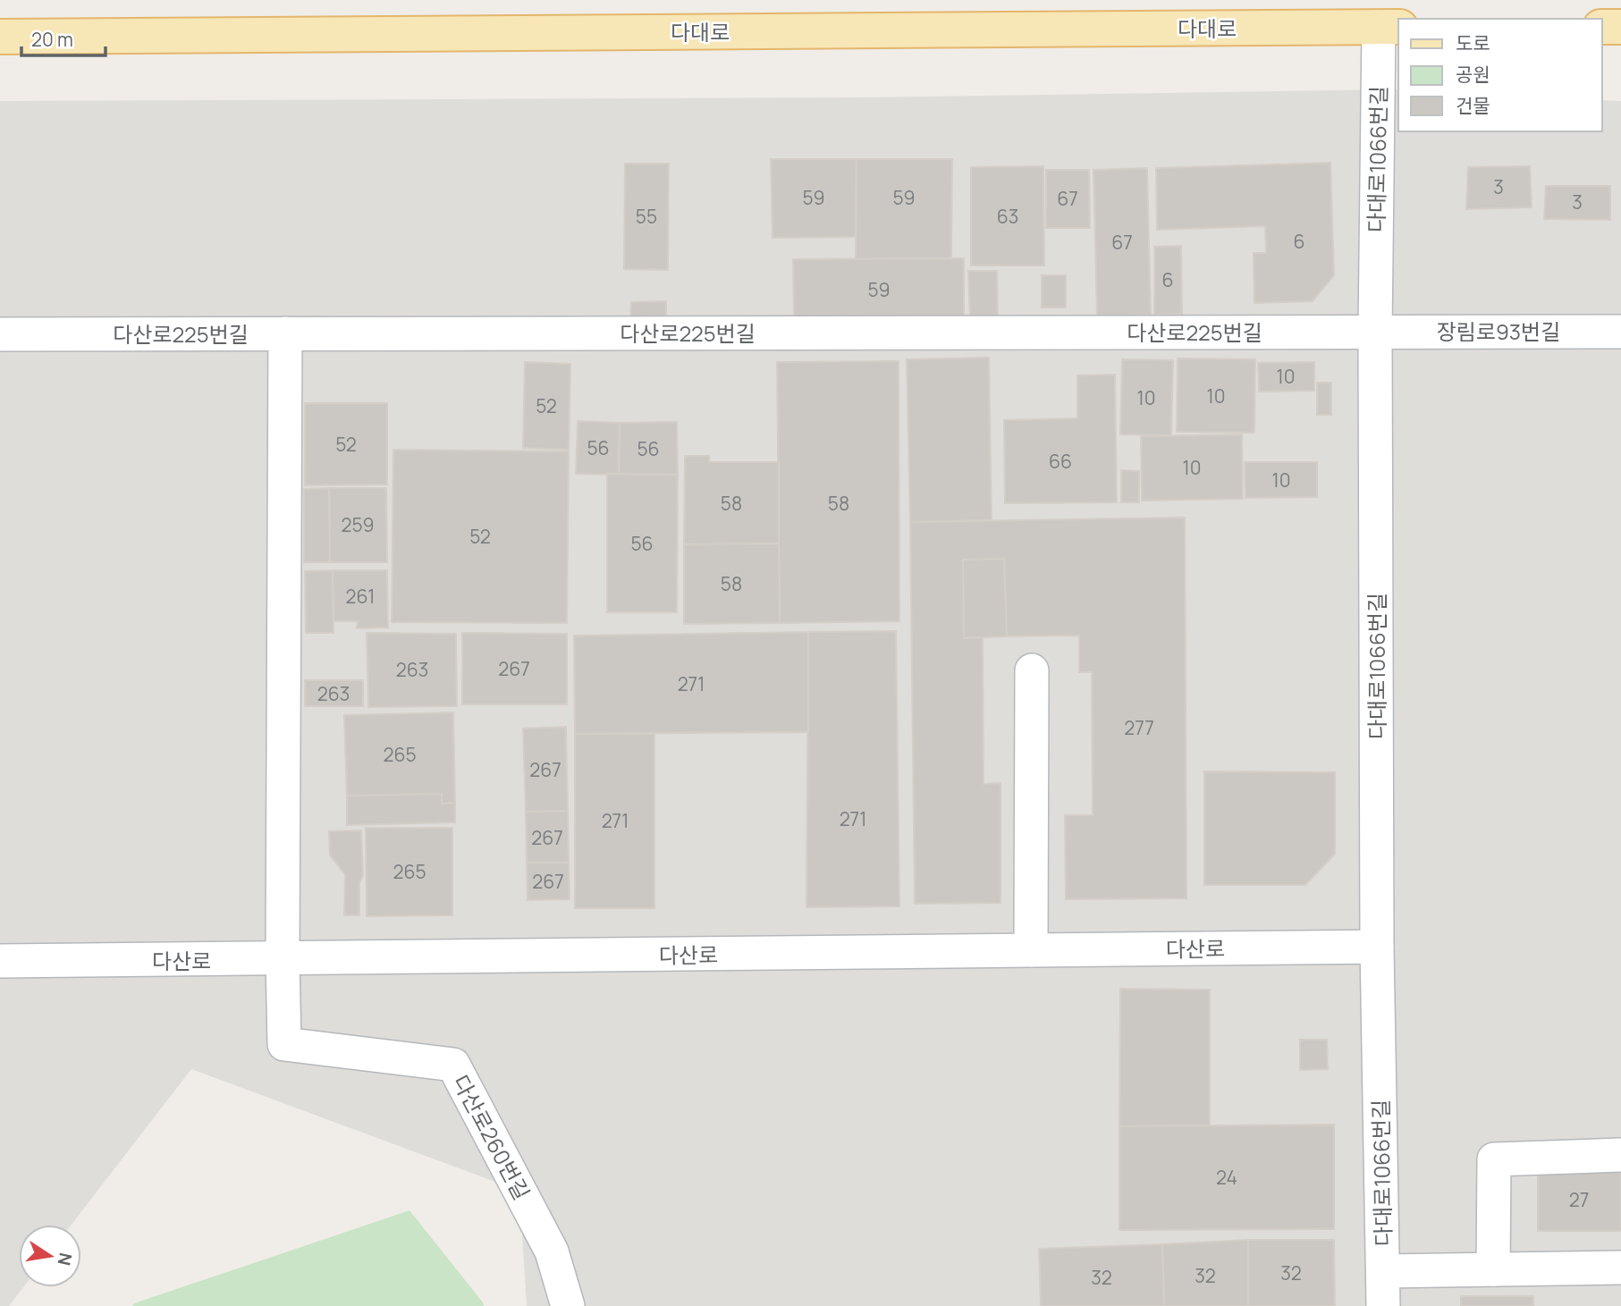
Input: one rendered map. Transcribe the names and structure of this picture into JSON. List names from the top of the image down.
{
  "streets": {
    "main road": ["다대로"],
    "street": [
      "다대로1066번길",
      "장림로93번길",
      "다산로225번길",
      "다산로",
      "다산로260번길"
    ]
  },
  "crossings": [
    ["다대로", "다대로1066번길"],
    ["다대로1066번길", "장림로93번길"],
    ["다대로1066번길", "다산로225번길"],
    ["다대로1066번길", "다산로"],
    ["장림로93번길", "다산로225번길"],
    ["다산로225번길", "다산로260번길"],
    ["다산로", "다산로260번길"]
  ],
  "house_numbers": [
    "3",
    "59",
    "59",
    "67",
    "3",
    "55",
    "63",
    "6",
    "67",
    "6",
    "59",
    "10",
    "10",
    "10",
    "52",
    "52",
    "56",
    "56",
    "66",
    "10",
    "10",
    "58",
    "58",
    "259",
    "52",
    "56",
    "58",
    "261",
    "267",
    "263",
    "271",
    "263",
    "277",
    "265",
    "267",
    "271",
    "271",
    "267",
    "265",
    "267",
    "24",
    "27",
    "32",
    "32",
    "32"
  ],
  "legend": ["도로", "공원", "건물"],
  "scale_bar": "20 m",
  "north": "right"
}
